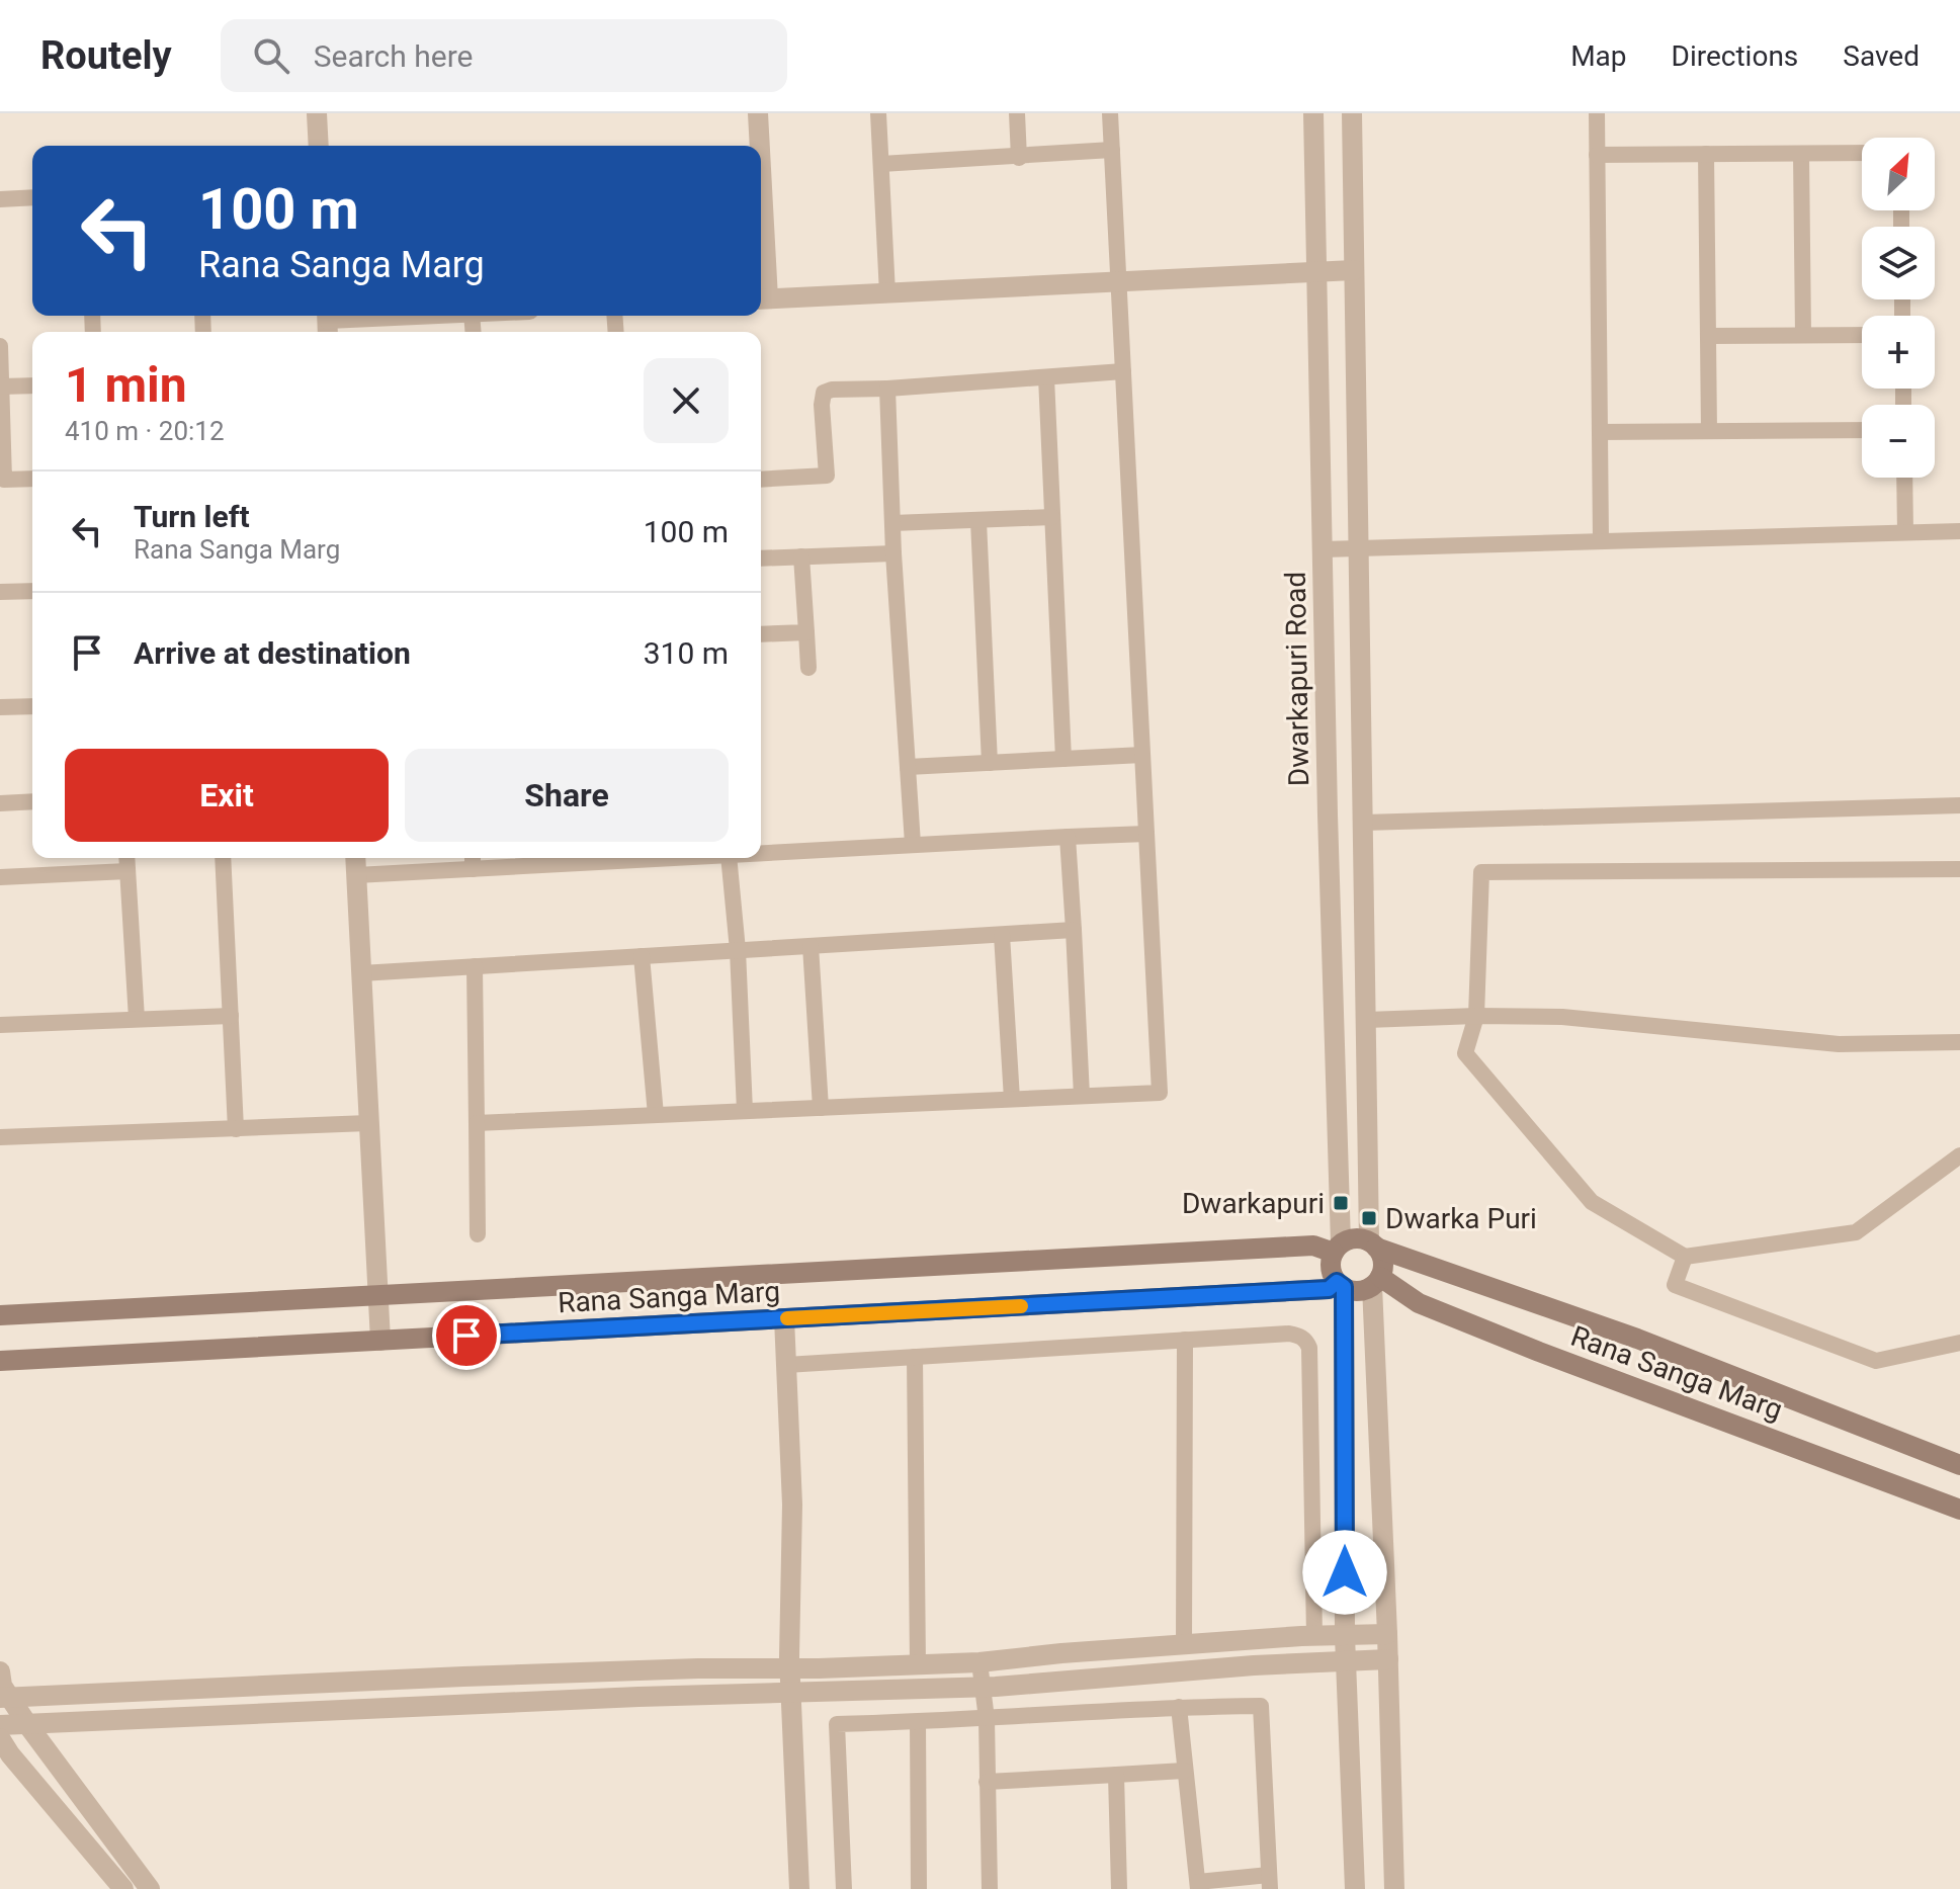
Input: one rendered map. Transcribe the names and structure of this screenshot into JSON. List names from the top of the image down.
{
  "streets": {
    "main road": ["Rana Sanga Marg"],
    "street": ["Dwarkapuri Road"]
  },
  "crossings": [
    ["Dwarkapuri Road", "Rana Sanga Marg"]
  ],
  "places": {
    "transit": ["Dwarkapuri", "Dwarka Puri"]
  },
  "north": "top right",
  "page": {
    "header": "Routely",
    "search": "Search here",
    "nav": ["Map", "Directions", "Saved"],
    "map_buttons": ["+", "−"],
    "turn": ["100 m", "Rana Sanga Marg"],
    "heading": ["1 min", "410 m · 20:12"],
    "list": [
      {
        "name": "Turn left",
        "note": "Rana Sanga Marg",
        "value": "100 m"
      },
      {
        "name": "Arrive at destination",
        "value": "310 m"
      }
    ],
    "buttons": ["Exit", "Share"]
  }
}
